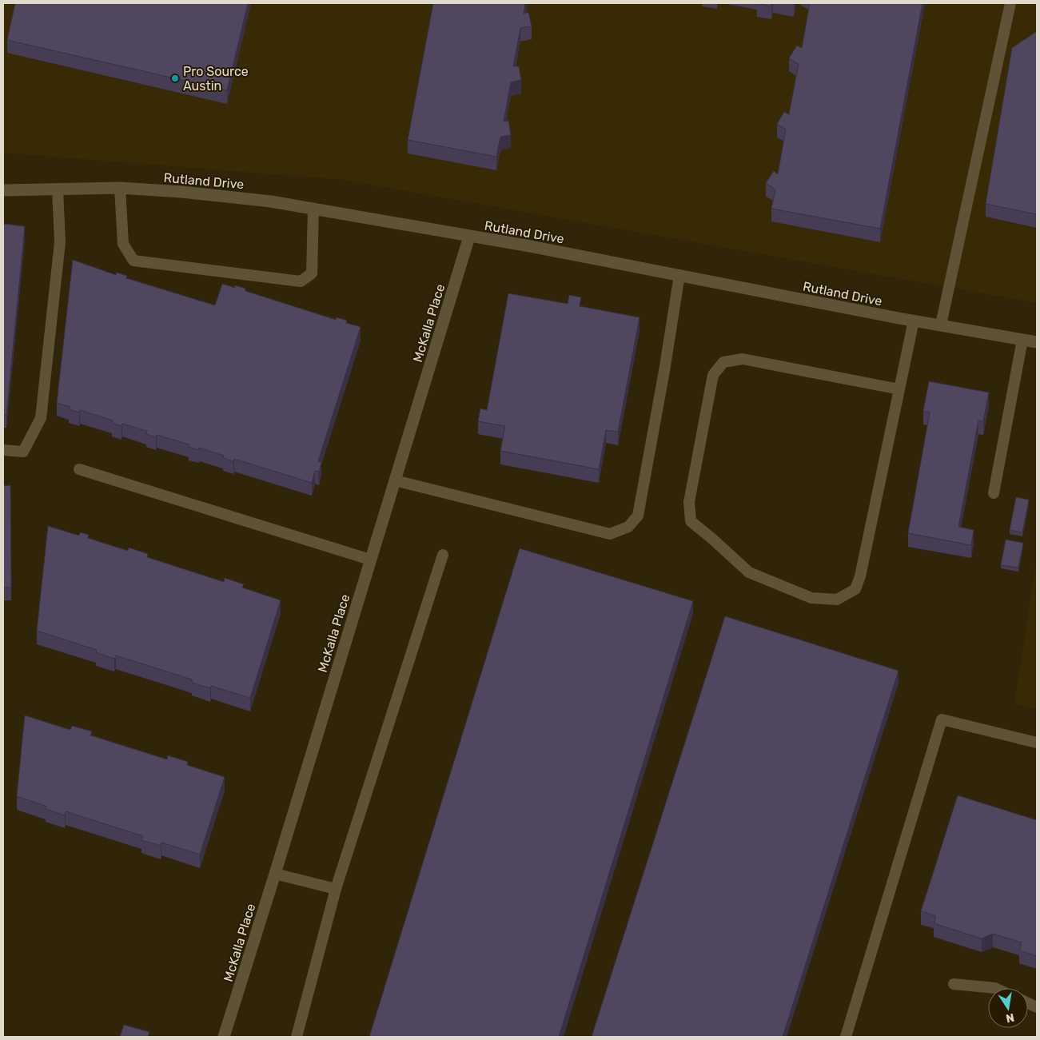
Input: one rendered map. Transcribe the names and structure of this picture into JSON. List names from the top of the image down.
{
  "streets": {
    "street": ["Rutland Drive", "McKalla Place"]
  },
  "crossings": [
    ["Rutland Drive", "McKalla Place"]
  ],
  "places": ["Pro Source Austin"],
  "north": "bottom"
}
